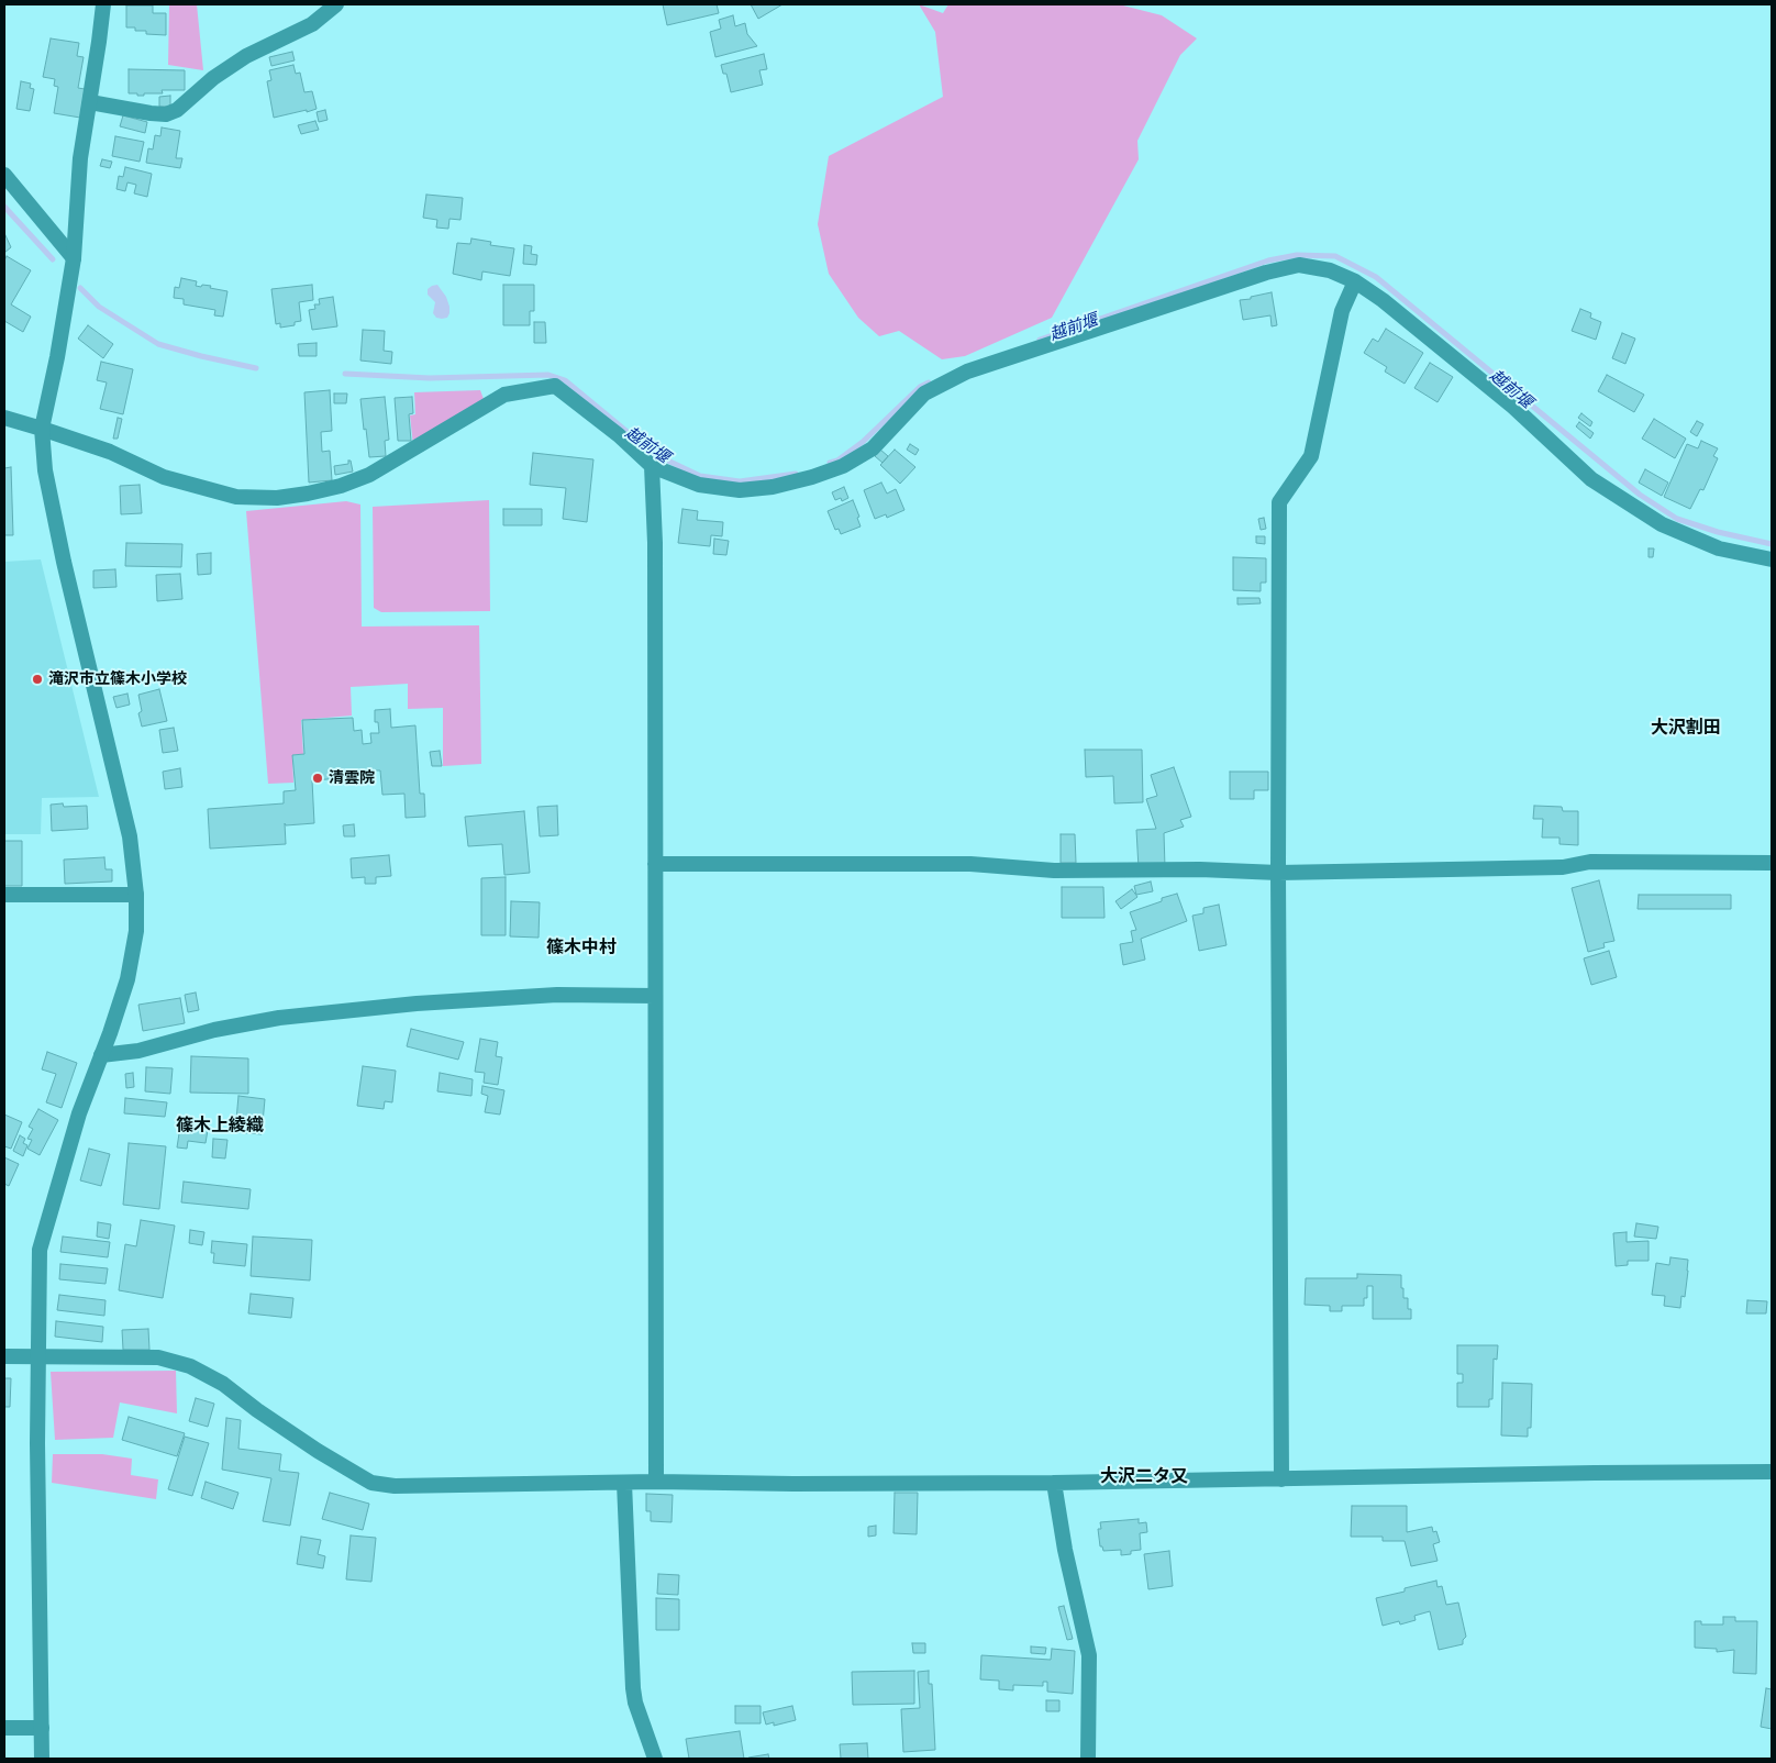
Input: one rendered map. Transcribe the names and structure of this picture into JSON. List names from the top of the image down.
{
  "districts": [
    "大沢割田",
    "篠木中村",
    "篠木上綾織",
    "大沢二タ又"
  ],
  "water": ["越前堰"],
  "places": ["滝沢市立篠木小学校", "清雲院"]
}
